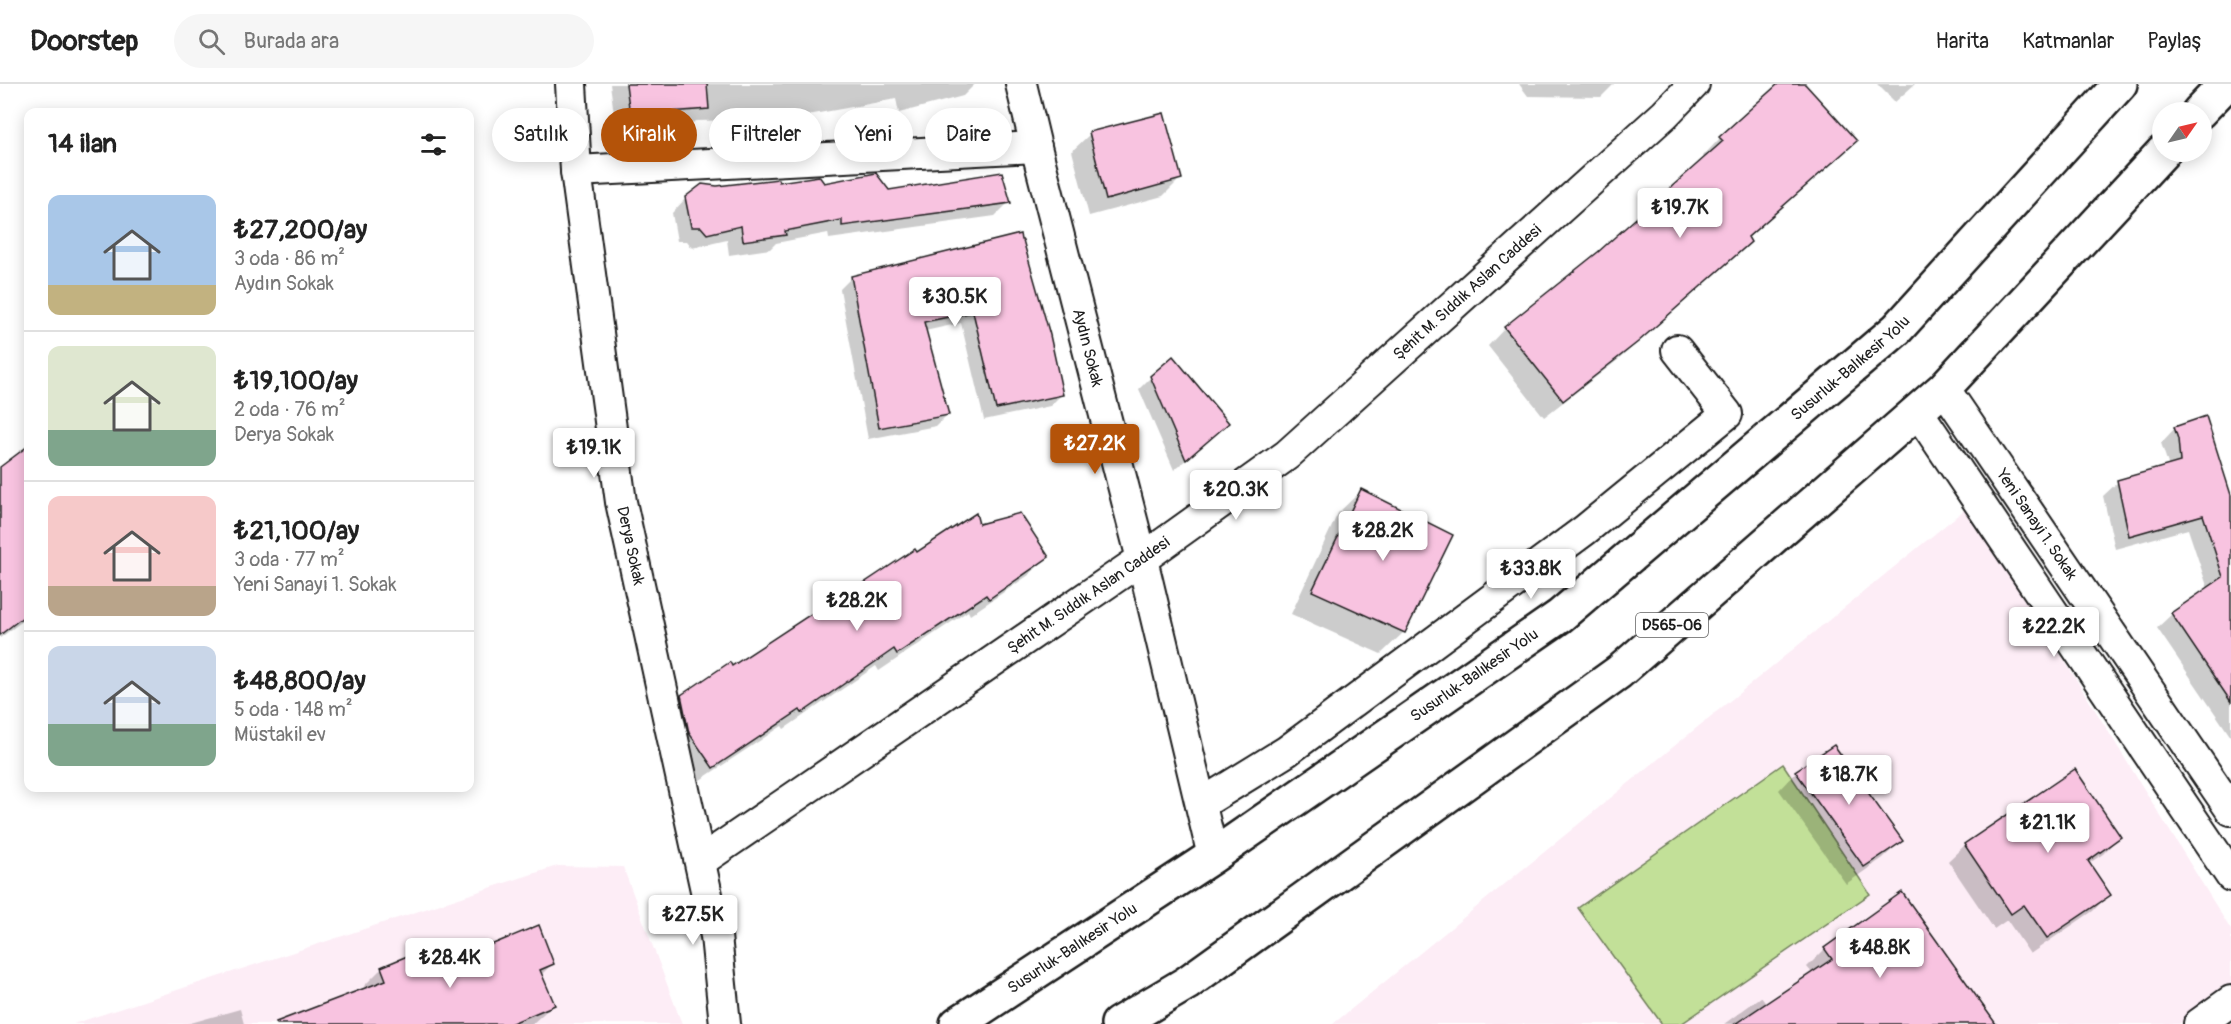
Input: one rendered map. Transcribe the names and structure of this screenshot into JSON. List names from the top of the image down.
{
  "streets": {
    "highway": ["Susurluk-Balıkesir Yolu", "D565-06"],
    "street": [
      "Şehit M. Sıddık Aslan Caddesi",
      "Aydın Sokak",
      "Yeni Sanayi 1. Sokak",
      "Derya Sokak"
    ]
  },
  "crossings": [
    ["Şehit M. Sıddık Aslan Caddesi", "Aydın Sokak"],
    ["Şehit M. Sıddık Aslan Caddesi", "Derya Sokak"],
    ["Aydın Sokak", "Susurluk-Balıkesir Yolu"],
    ["Yeni Sanayi 1. Sokak", "D565-06"]
  ],
  "north": "top right",
  "page": {
    "header": "Doorstep",
    "search": "Burada ara",
    "nav": ["Harita", "Katmanlar", "Paylaş"],
    "chip": [
      "Satılık",
      "Kiralık",
      "Filtreler",
      "Yeni",
      "Daire"
    ],
    "heading": "14 ilan",
    "list": [
      {
        "name": "₺27,200/ay",
        "note": "3 oda · 86 m² · Aydın Sokak"
      },
      {
        "name": "₺19,100/ay",
        "note": "2 oda · 76 m² · Derya Sokak"
      },
      {
        "name": "₺21,100/ay",
        "note": "3 oda · 77 m² · Yeni Sanayi 1. Sokak"
      },
      {
        "name": "₺48,800/ay",
        "note": "5 oda · 148 m² · Müstakil ev"
      }
    ],
    "price": [
      "₺19.7K",
      "₺30.5K",
      "₺27.2K",
      "₺19.1K",
      "₺20.3K",
      "₺28.2K",
      "₺33.8K",
      "₺28.2K",
      "₺22.2K",
      "₺18.7K",
      "₺21.1K",
      "₺27.5K",
      "₺48.8K",
      "₺28.4K"
    ]
  }
}
